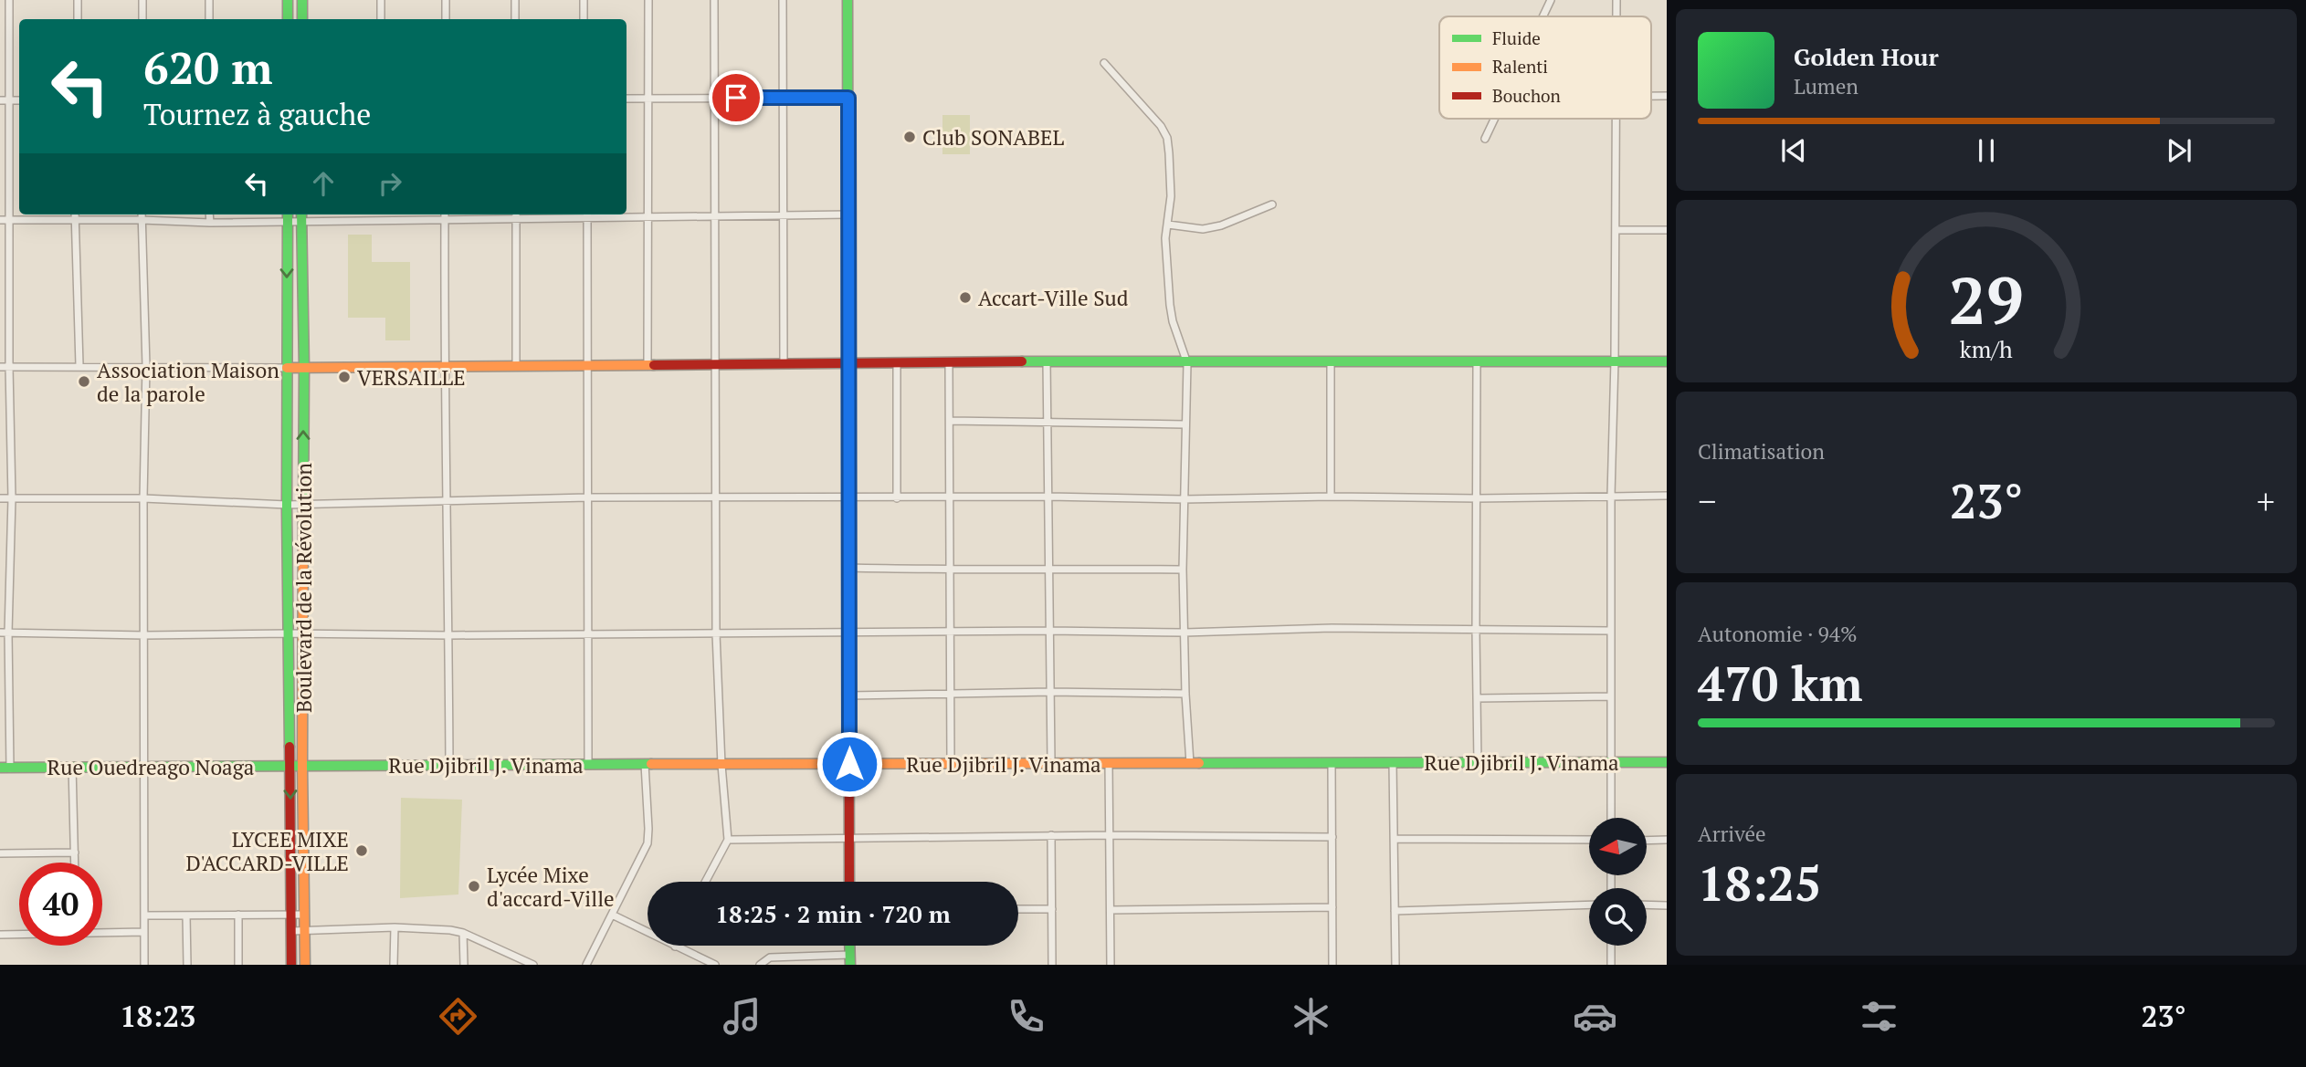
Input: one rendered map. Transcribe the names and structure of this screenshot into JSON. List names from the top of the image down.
{
  "streets": {
    "street": ["Boulevard de la Révolution", "Rue Djibril J. Vinama", "Rue Ouedreago Noaga"]
  },
  "crossings": [
    ["Boulevard de la Révolution", "Rue Djibril J. Vinama"],
    ["Boulevard de la Révolution", "Rue Ouedreago Noaga"],
    ["Rue Djibril J. Vinama", "Rue Ouedreago Noaga"]
  ],
  "places": [
    "Club SONABEL",
    "Accart-Ville Sud",
    "VERSAILLE",
    "Association Maison de la parole",
    "LYCEE MIXE D'ACCARD-VILLE",
    "Lycée Mixe d'accard-Ville"
  ],
  "legend": ["Fluide", "Ralenti", "Bouchon"],
  "north": "left",
  "page": {
    "turn": ["620 m", "Tournez à gauche"],
    "song": ["Golden Hour", "Lumen"],
    "tile": [
      "Climatisation",
      ["Autonomie · 94%", "470 km"],
      ["Arrivée", "18:25"]
    ],
    "heat": ["−", "23°", "+"],
    "limit": "40",
    "trip": "18:25 · 2 min · 720 m",
    "tabs": ["18:23", "23°"],
    "gauge": ["29", "km/h"]
  }
}
